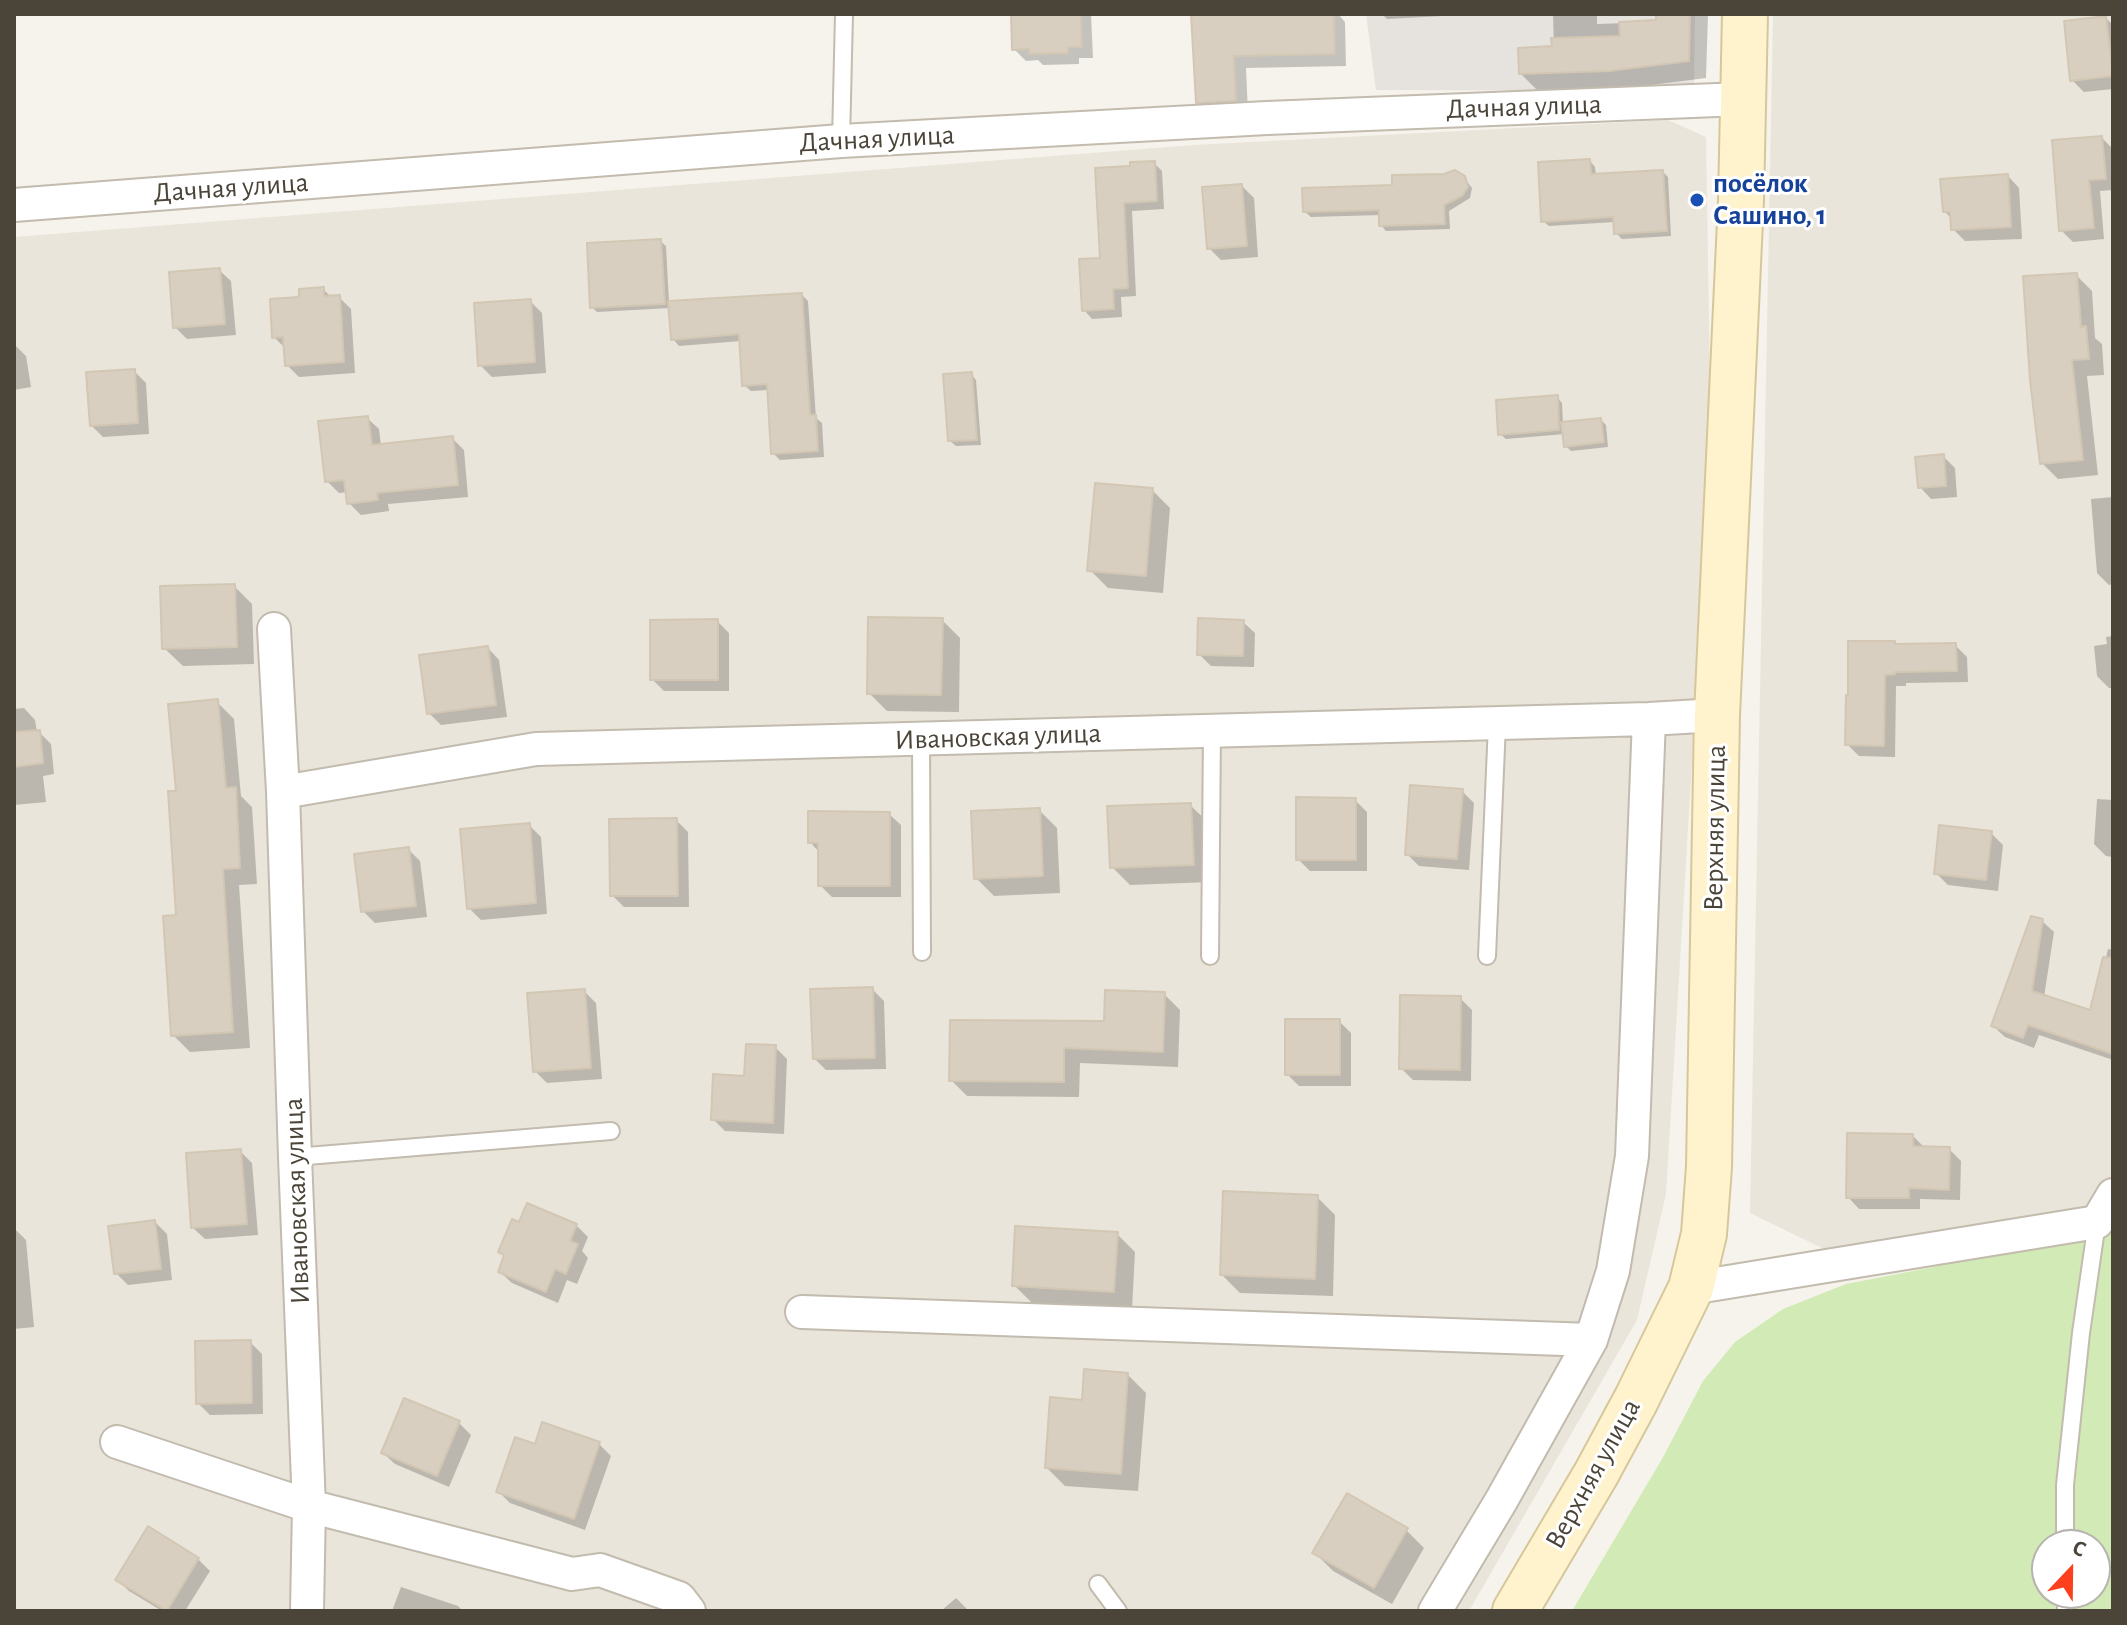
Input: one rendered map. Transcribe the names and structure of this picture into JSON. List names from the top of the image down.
{
  "streets": {
    "street": ["Дачная улица", "Ивановская улица", "Верхняя улица"]
  },
  "crossings": [
    ["Дачная улица", "Верхняя улица"],
    ["Ивановская улица", "Верхняя улица"]
  ],
  "places": ["посёлок Сашино, 1"],
  "north": "top"
}
